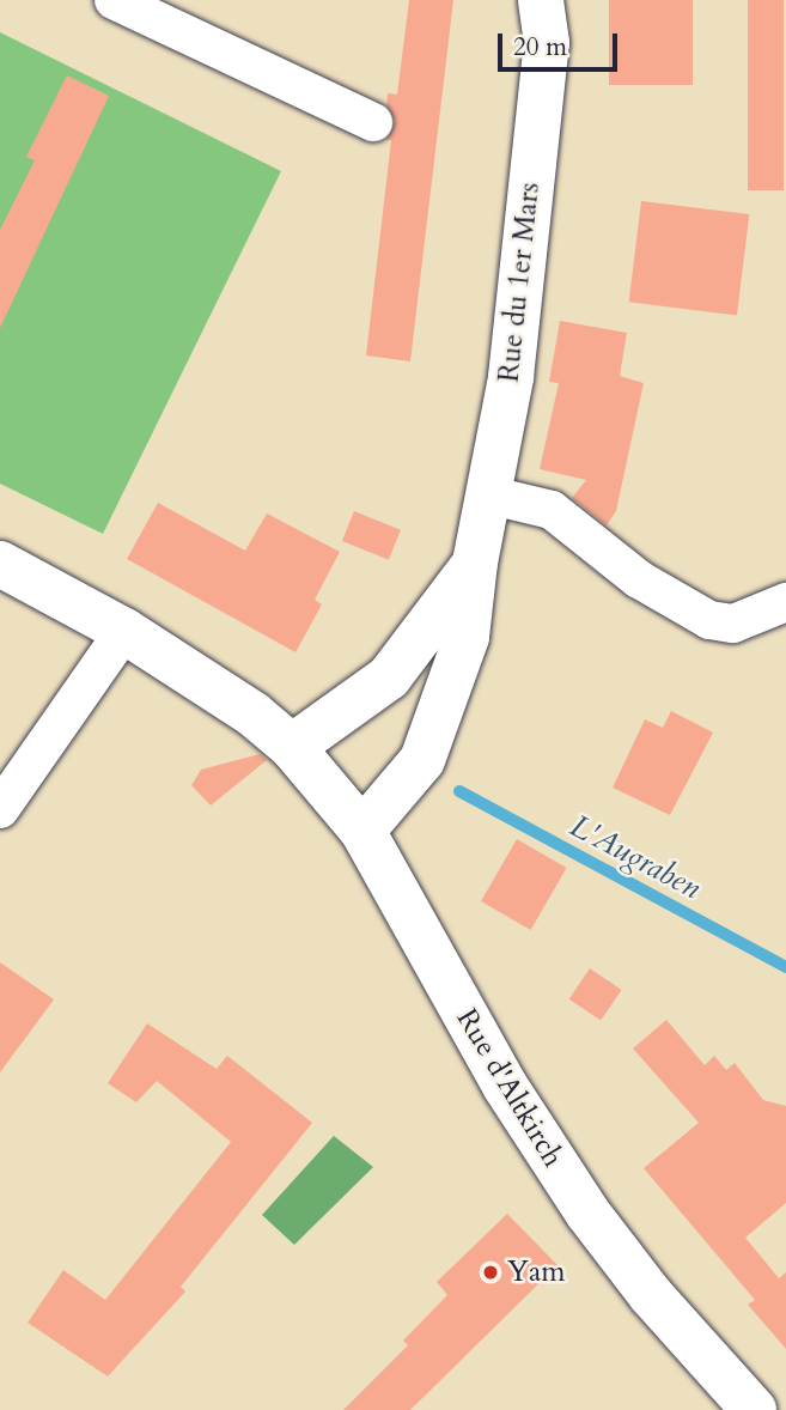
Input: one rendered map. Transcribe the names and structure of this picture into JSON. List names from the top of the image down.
{
  "streets": {
    "main road": ["Rue du 1er Mars", "Rue d'Altkirch"]
  },
  "crossings": [
    ["Rue du 1er Mars", "Rue d'Altkirch"]
  ],
  "water": ["L'Augraben"],
  "places": ["Yam"],
  "scale_bar": "20 m"
}
